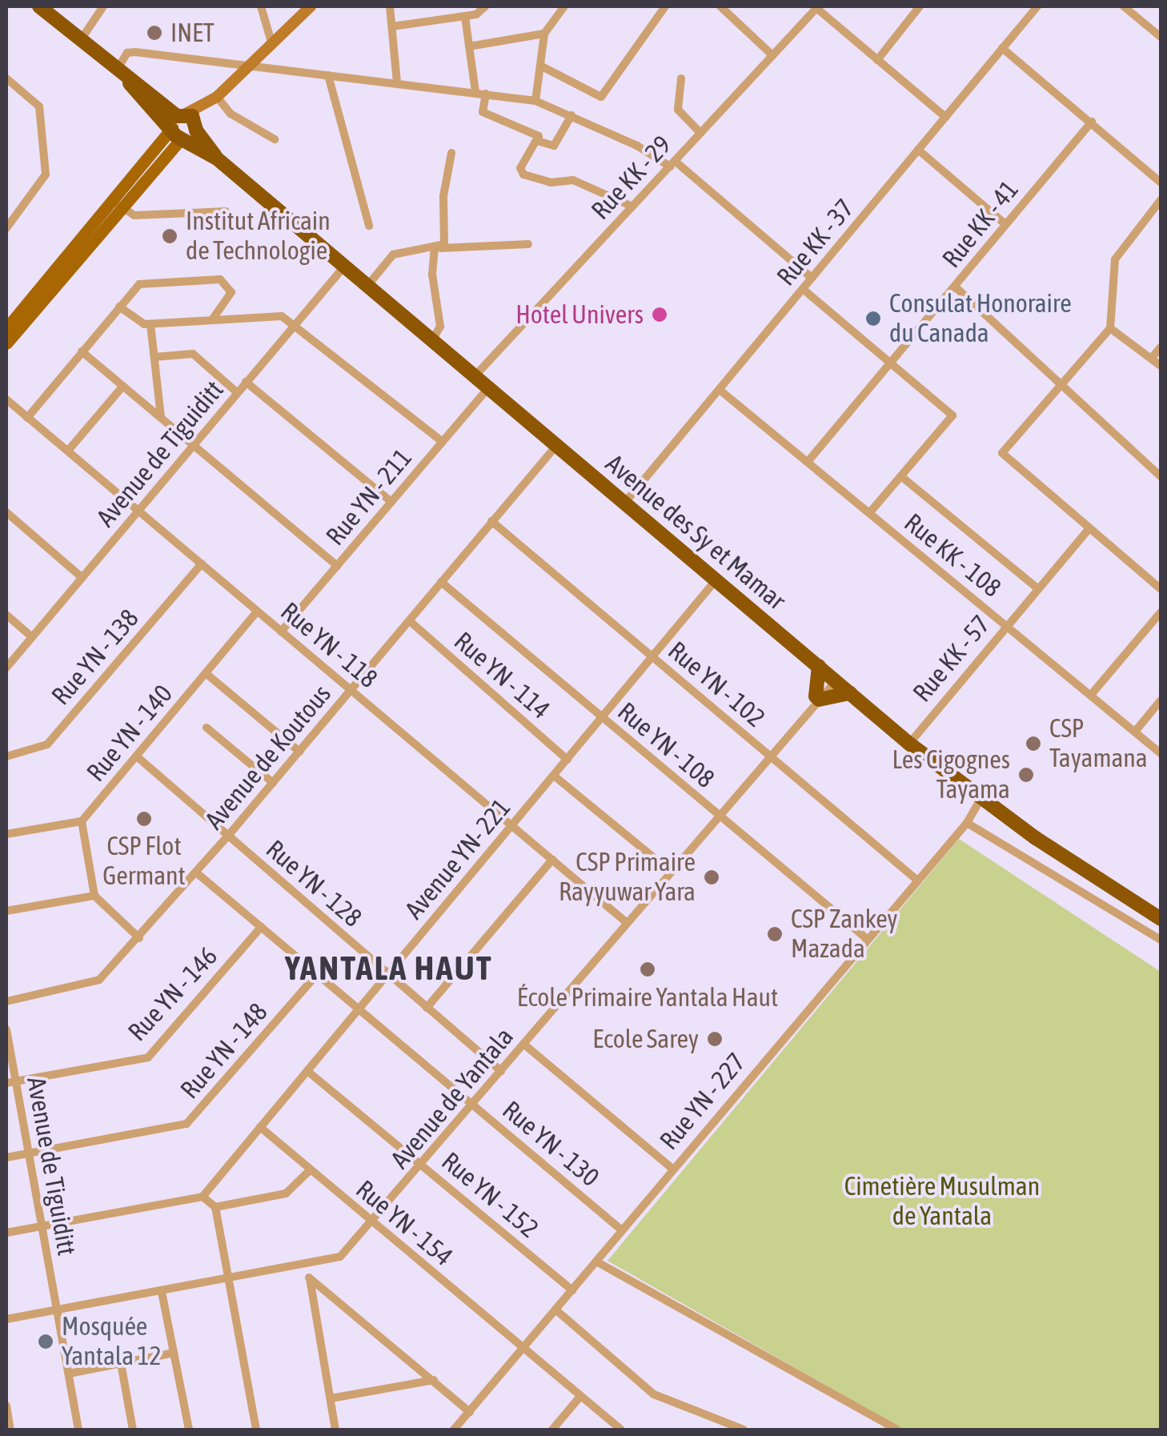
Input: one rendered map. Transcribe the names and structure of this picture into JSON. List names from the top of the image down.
{
  "streets": {
    "highway": ["Avenue des Sy et Mamar"],
    "street": [
      "Rue KK - 29",
      "Rue KK - 41",
      "Rue KK - 37",
      "Avenue de Tiguiditt",
      "Rue YN - 211",
      "Rue KK - 108",
      "Rue YN - 118",
      "Rue YN - 138",
      "Rue KK - 57",
      "Rue YN - 114",
      "Rue YN - 102",
      "Rue YN - 140",
      "Rue YN - 108",
      "Avenue de Koutous",
      "Avenue YN- 221",
      "Rue YN - 128",
      "Rue YN - 146",
      "Rue YN - 148",
      "Avenue de Yantala",
      "Rue YN - 227",
      "Rue YN - 130",
      "Rue YN - 152",
      "Rue YN - 154"
    ]
  },
  "crossings": [
    ["Rue KK - 29", "Avenue des Sy et Mamar"],
    ["Rue KK - 41", "Rue KK - 108"],
    ["Rue KK - 37", "Avenue des Sy et Mamar"],
    ["Rue KK - 37", "Rue KK - 108"],
    ["Avenue de Tiguiditt", "Avenue des Sy et Mamar"],
    ["Avenue de Tiguiditt", "Rue YN - 118"],
    ["Avenue de Tiguiditt", "Rue YN - 146"],
    ["Avenue de Tiguiditt", "Rue YN - 148"],
    ["Avenue de Tiguiditt", "Avenue de Yantala"],
    ["Rue YN - 211", "Avenue des Sy et Mamar"],
    ["Rue YN - 211", "Rue YN - 118"],
    ["Avenue des Sy et Mamar", "Rue KK - 57"],
    ["Avenue des Sy et Mamar", "Avenue de Koutous"],
    ["Avenue des Sy et Mamar", "Avenue YN- 221"],
    ["Avenue des Sy et Mamar", "Avenue de Yantala"],
    ["Avenue des Sy et Mamar", "Rue YN - 227"],
    ["Rue KK - 108", "Rue KK - 57"],
    ["Rue YN - 118", "Rue YN - 138"],
    ["Rue YN - 118", "Rue YN - 140"],
    ["Rue YN - 118", "Avenue de Koutous"],
    ["Rue YN - 118", "Avenue YN- 221"],
    ["Rue YN - 118", "Avenue de Yantala"],
    ["Rue YN - 114", "Avenue de Koutous"],
    ["Rue YN - 114", "Avenue YN- 221"],
    ["Rue YN - 102", "Avenue de Koutous"],
    ["Rue YN - 102", "Avenue YN- 221"],
    ["Rue YN - 102", "Avenue de Yantala"],
    ["Rue YN - 102", "Rue YN - 227"],
    ["Rue YN - 140", "Rue YN - 128"],
    ["Rue YN - 108", "Avenue de Koutous"],
    ["Rue YN - 108", "Avenue YN- 221"],
    ["Rue YN - 108", "Avenue de Yantala"],
    ["Rue YN - 108", "Rue YN - 227"],
    ["Avenue de Koutous", "Rue YN - 128"],
    ["Avenue de Koutous", "Rue YN - 130"],
    ["Avenue YN- 221", "Rue YN - 128"],
    ["Avenue YN- 221", "Rue YN - 130"],
    ["Avenue YN- 221", "Rue YN - 152"],
    ["Avenue YN- 221", "Rue YN - 154"],
    ["Rue YN - 128", "Avenue de Yantala"],
    ["Rue YN - 146", "Rue YN - 130"],
    ["Rue YN - 148", "Rue YN - 130"],
    ["Avenue de Yantala", "Rue YN - 130"],
    ["Avenue de Yantala", "Rue YN - 152"],
    ["Avenue de Yantala", "Rue YN - 154"],
    ["Rue YN - 227", "Rue YN - 130"],
    ["Rue YN - 227", "Rue YN - 152"],
    ["Rue YN - 227", "Rue YN - 154"]
  ],
  "districts": ["YANTALA HAUT"],
  "parks": ["Cimetière Musulman de Yantala"],
  "places": [
    "INET",
    "Institut Africain de Technologie",
    "Hotel Univers",
    "Consulat Honoraire du Canada",
    "CSP Tayamana",
    "Les Cigognes Tayama",
    "CSP Flot Germant",
    "CSP Primaire Rayyuwar Yara",
    "CSP Zankey Mazada",
    "École Primaire Yantala Haut",
    "Ecole Sarey",
    "Mosquée Yantala 12"
  ]
}
